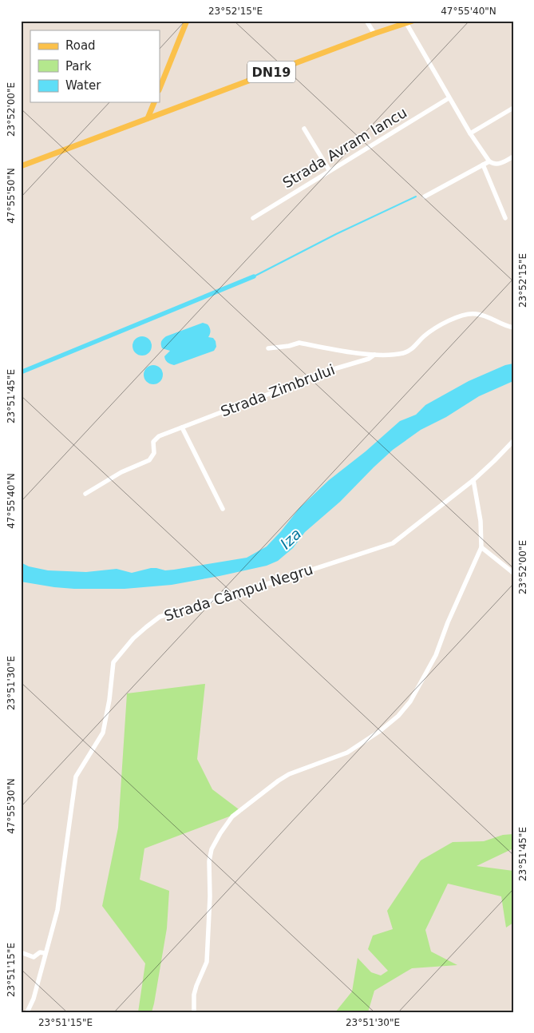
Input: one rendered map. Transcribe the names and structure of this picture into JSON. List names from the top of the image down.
{
  "streets": {
    "main road": ["DN19"],
    "street": ["Strada Avram Iancu", "Strada Zimbrului", "Strada Câmpul Negru"]
  },
  "water": ["Iza"],
  "legend": ["Road", "Park", "Water"],
  "coordinates": [
    "23°52'15\"E",
    "47°55'40\"N",
    "23°52'00\"E",
    "47°55'50\"N",
    "23°51'45\"E",
    "23°51'30\"E",
    "47°55'30\"N",
    "23°51'15\"E"
  ]
}
